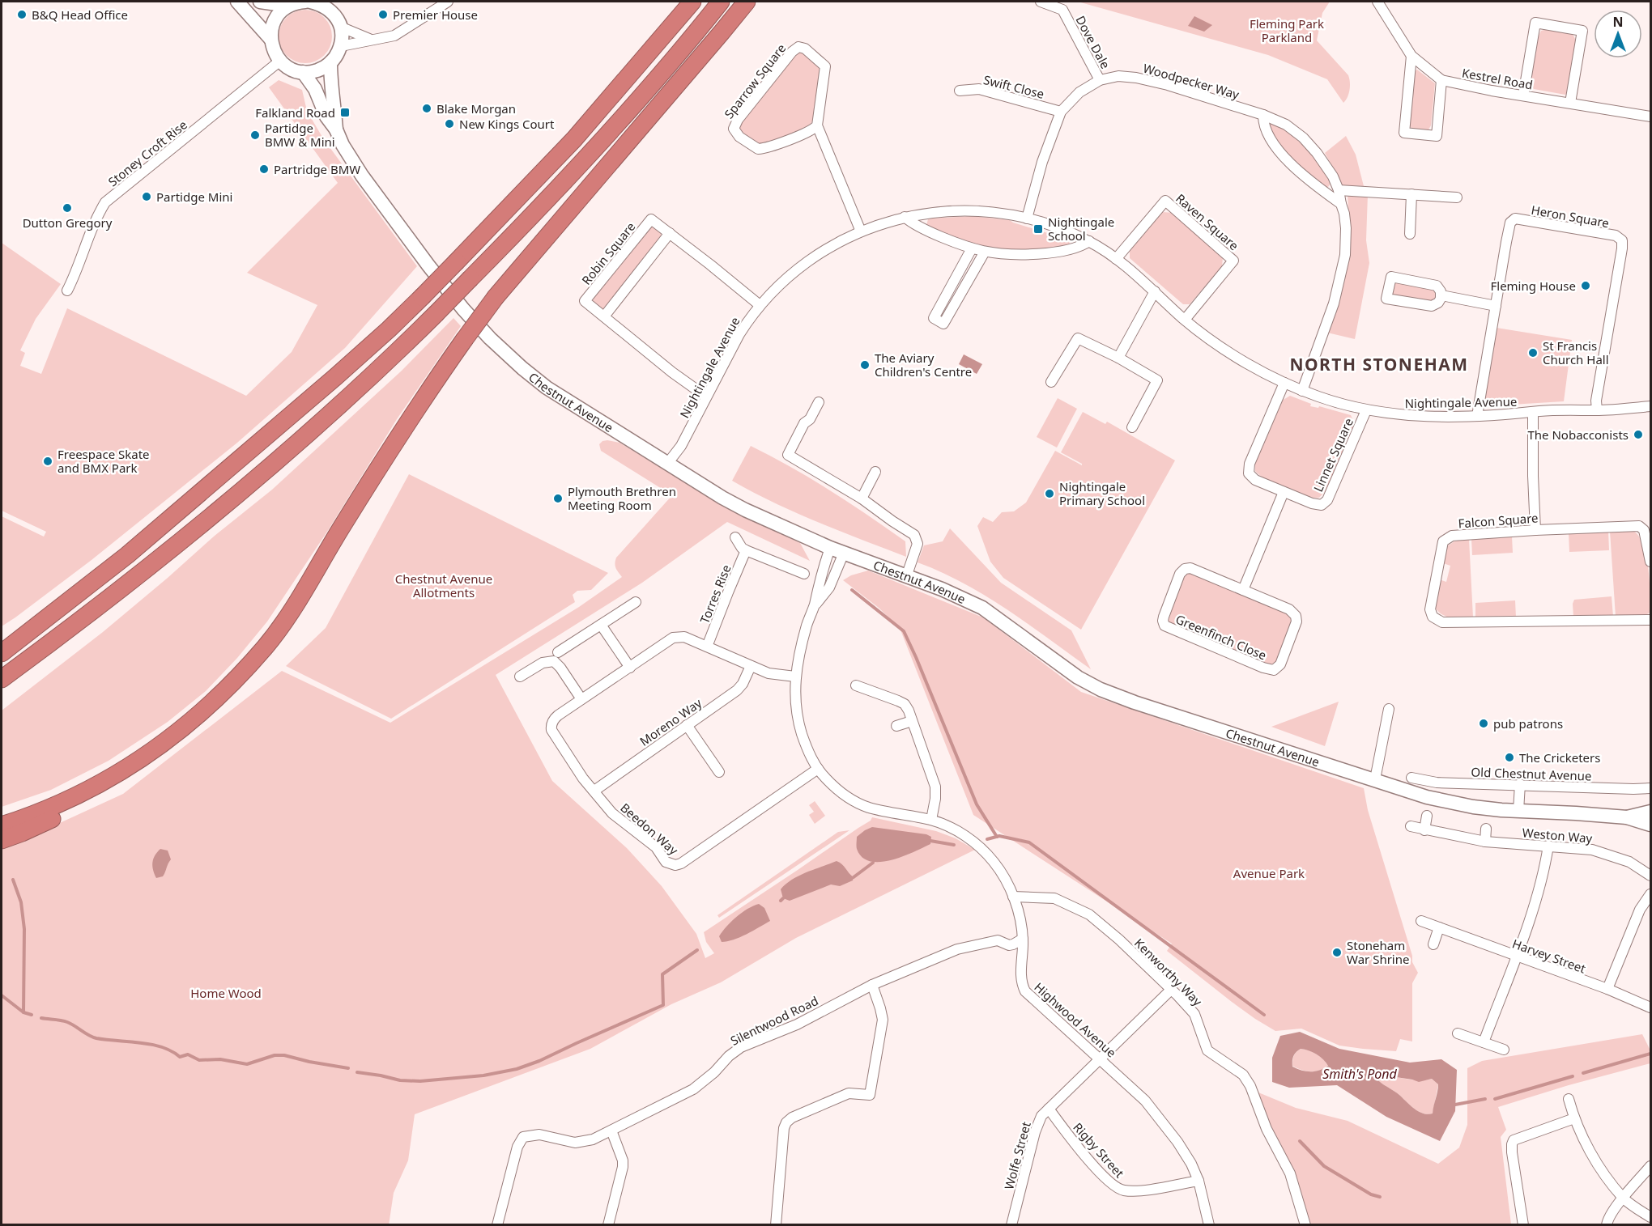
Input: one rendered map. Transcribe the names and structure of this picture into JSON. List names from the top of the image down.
{
  "streets": {
    "street": [
      "Dove Dale",
      "Kestrel Road",
      "Sparrow Square",
      "Woodpecker Way",
      "Swift Close",
      "Stoney Croft Rise",
      "Heron Square",
      "Raven Square",
      "Robin Square",
      "Nightingale Avenue",
      "Chestnut Avenue",
      "Linnet Square",
      "Falcon Square",
      "Torres Rise",
      "Greenfinch Close",
      "Moreno Way",
      "Old Chestnut Avenue",
      "Beedon Way",
      "Weston Way",
      "Harvey Street",
      "Kenworthy Way",
      "Highwood Avenue",
      "Silentwood Road",
      "Rigby Street",
      "Wolfe Street"
    ]
  },
  "crossings": [
    ["Dove Dale", "Woodpecker Way"],
    ["Woodpecker Way", "Swift Close"],
    ["Woodpecker Way", "Nightingale Avenue"],
    ["Stoney Croft Rise", "Chestnut Avenue"],
    ["Heron Square", "Nightingale Avenue"],
    ["Raven Square", "Nightingale Avenue"],
    ["Robin Square", "Nightingale Avenue"],
    ["Nightingale Avenue", "Chestnut Avenue"],
    ["Nightingale Avenue", "Linnet Square"],
    ["Chestnut Avenue", "Highwood Avenue"],
    ["Torres Rise", "Beedon Way"],
    ["Moreno Way", "Beedon Way"],
    ["Beedon Way", "Highwood Avenue"],
    ["Kenworthy Way", "Highwood Avenue"],
    ["Kenworthy Way", "Wolfe Street"],
    ["Highwood Avenue", "Silentwood Road"],
    ["Highwood Avenue", "Rigby Street"],
    ["Highwood Avenue", "Wolfe Street"],
    ["Rigby Street", "Wolfe Street"]
  ],
  "districts": ["NORTH STONEHAM"],
  "water": ["Smith's Pond"],
  "parks": [
    "Fleming Park Parkland",
    "Chestnut Avenue Allotments",
    "Avenue Park",
    "Home Wood"
  ],
  "places": {
    "other": [
      "B&Q Head Office",
      "Premier House",
      "Blake Morgan",
      "New Kings Court",
      "Partidge BMW & Mini",
      "Partridge BMW",
      "Partidge Mini",
      "Dutton Gregory",
      "Fleming House",
      "St Francis Church Hall",
      "The Aviary Children's Centre",
      "The Nobacconists",
      "Freespace Skate and BMX Park",
      "Nightingale Primary School",
      "Plymouth Brethren Meeting Room",
      "pub patrons",
      "The Cricketers",
      "Stoneham War Shrine"
    ],
    "transit": ["Falkland Road", "Nightingale School"]
  },
  "north": "top"
}
